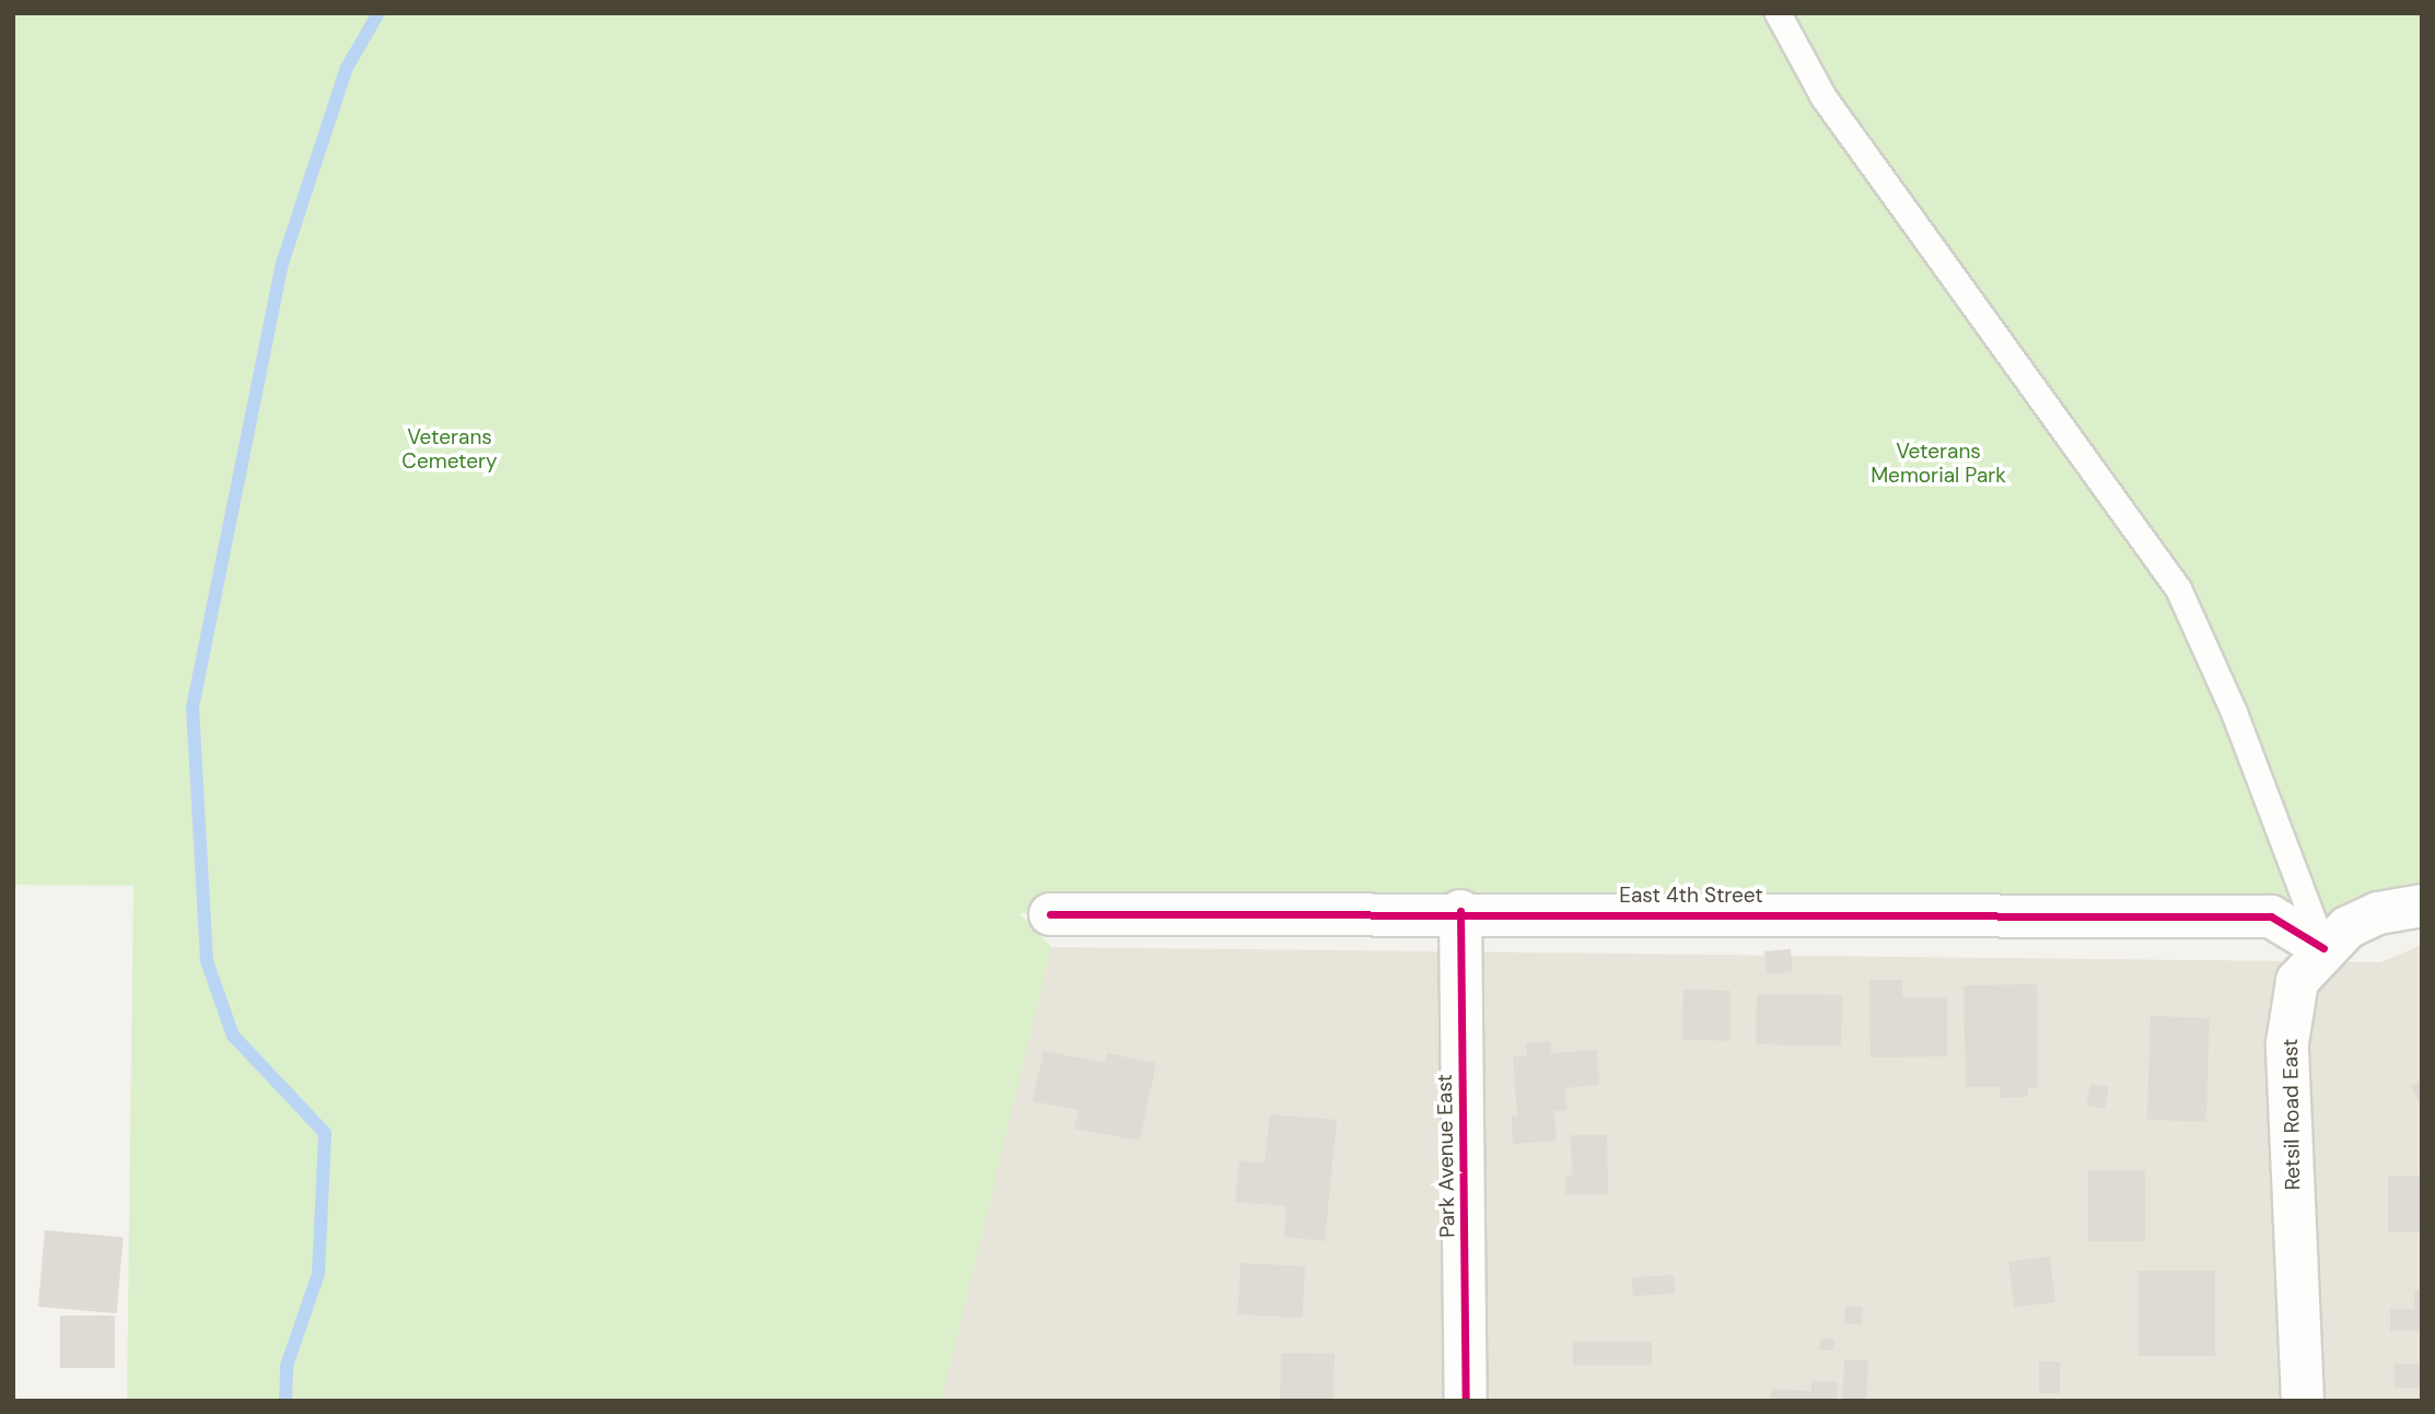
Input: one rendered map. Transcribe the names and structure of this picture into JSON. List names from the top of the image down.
{
  "streets": {
    "street": ["East 4th Street", "Retsil Road East", "Park Avenue East"]
  },
  "crossings": [
    ["East 4th Street", "Retsil Road East"],
    ["East 4th Street", "Park Avenue East"]
  ],
  "parks": ["Veterans Cemetery", "Veterans Memorial Park"]
}
